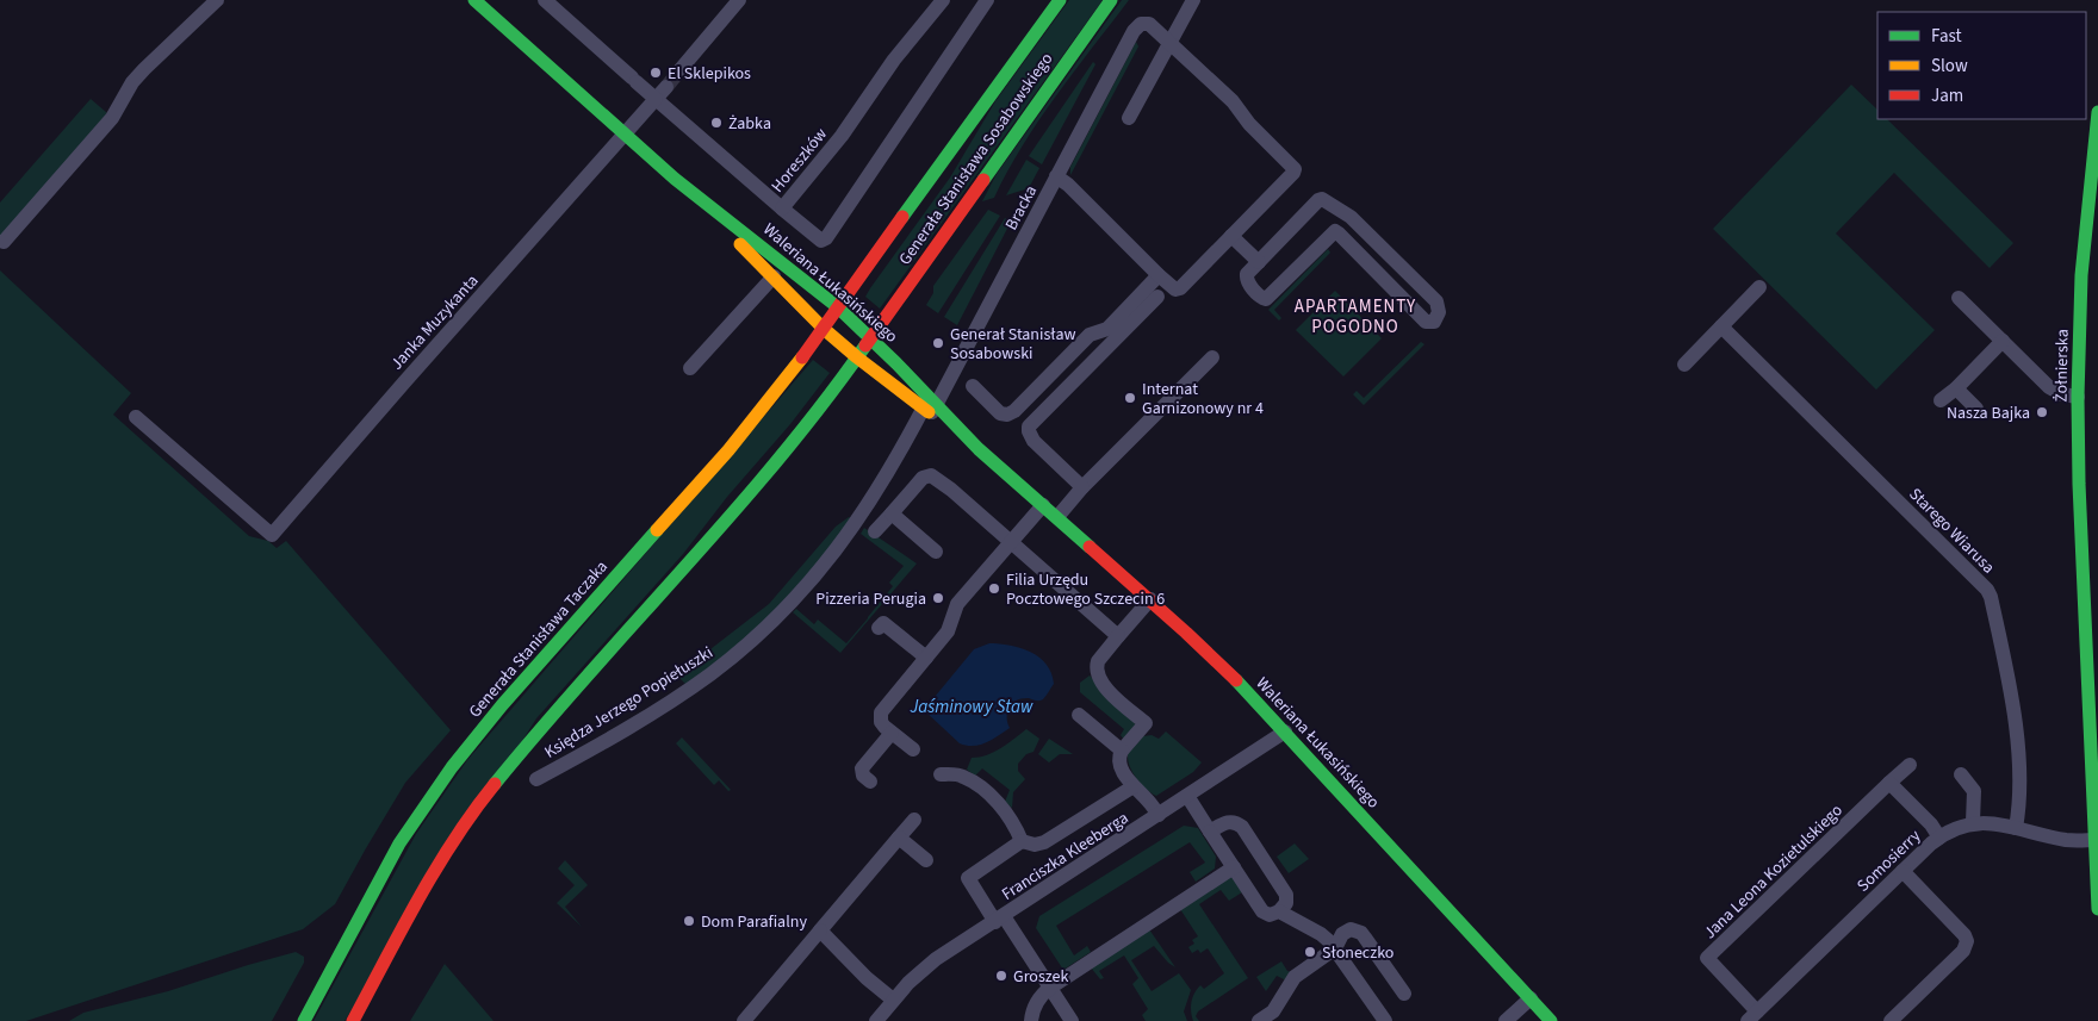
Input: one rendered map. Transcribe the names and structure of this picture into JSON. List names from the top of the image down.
{
  "streets": {
    "street": [
      "Generała Stanisława Sosabowskiego",
      "Horeszków",
      "Bracka",
      "Waleriana Łukasińskiego",
      "Janka Muzykanta",
      "Żołnierska",
      "Starego Wiarusa",
      "Generała Stanisława Taczaka",
      "Księdza Jerzego Popiełuszki",
      "Franciszka Kleeberga",
      "Somosierry",
      "Jana Leona Kozietulskiego"
    ]
  },
  "crossings": [
    ["Generała Stanisława Sosabowskiego", "Waleriana Łukasińskiego"],
    ["Generała Stanisława Sosabowskiego", "Generała Stanisława Taczaka"],
    ["Bracka", "Waleriana Łukasińskiego"],
    ["Bracka", "Księdza Jerzego Popiełuszki"],
    ["Waleriana Łukasińskiego", "Janka Muzykanta"],
    ["Waleriana Łukasińskiego", "Generała Stanisława Taczaka"],
    ["Waleriana Łukasińskiego", "Księdza Jerzego Popiełuszki"],
    ["Waleriana Łukasińskiego", "Franciszka Kleeberga"],
    ["Żołnierska", "Somosierry"],
    ["Starego Wiarusa", "Somosierry"],
    ["Somosierry", "Jana Leona Kozietulskiego"]
  ],
  "districts": ["APARTAMENTY POGODNO"],
  "water": ["Jaśminowy Staw"],
  "places": [
    "El Sklepikos",
    "Żabka",
    "Generał Stanisław Sosabowski",
    "Internat Garnizonowy nr 4",
    "Nasza Bajka",
    "Filia Urzędu Pocztowego Szczecin 6",
    "Pizzeria Perugia",
    "Dom Parafialny",
    "Słoneczko",
    "Groszek"
  ],
  "legend": ["Fast", "Slow", "Jam"]
}
